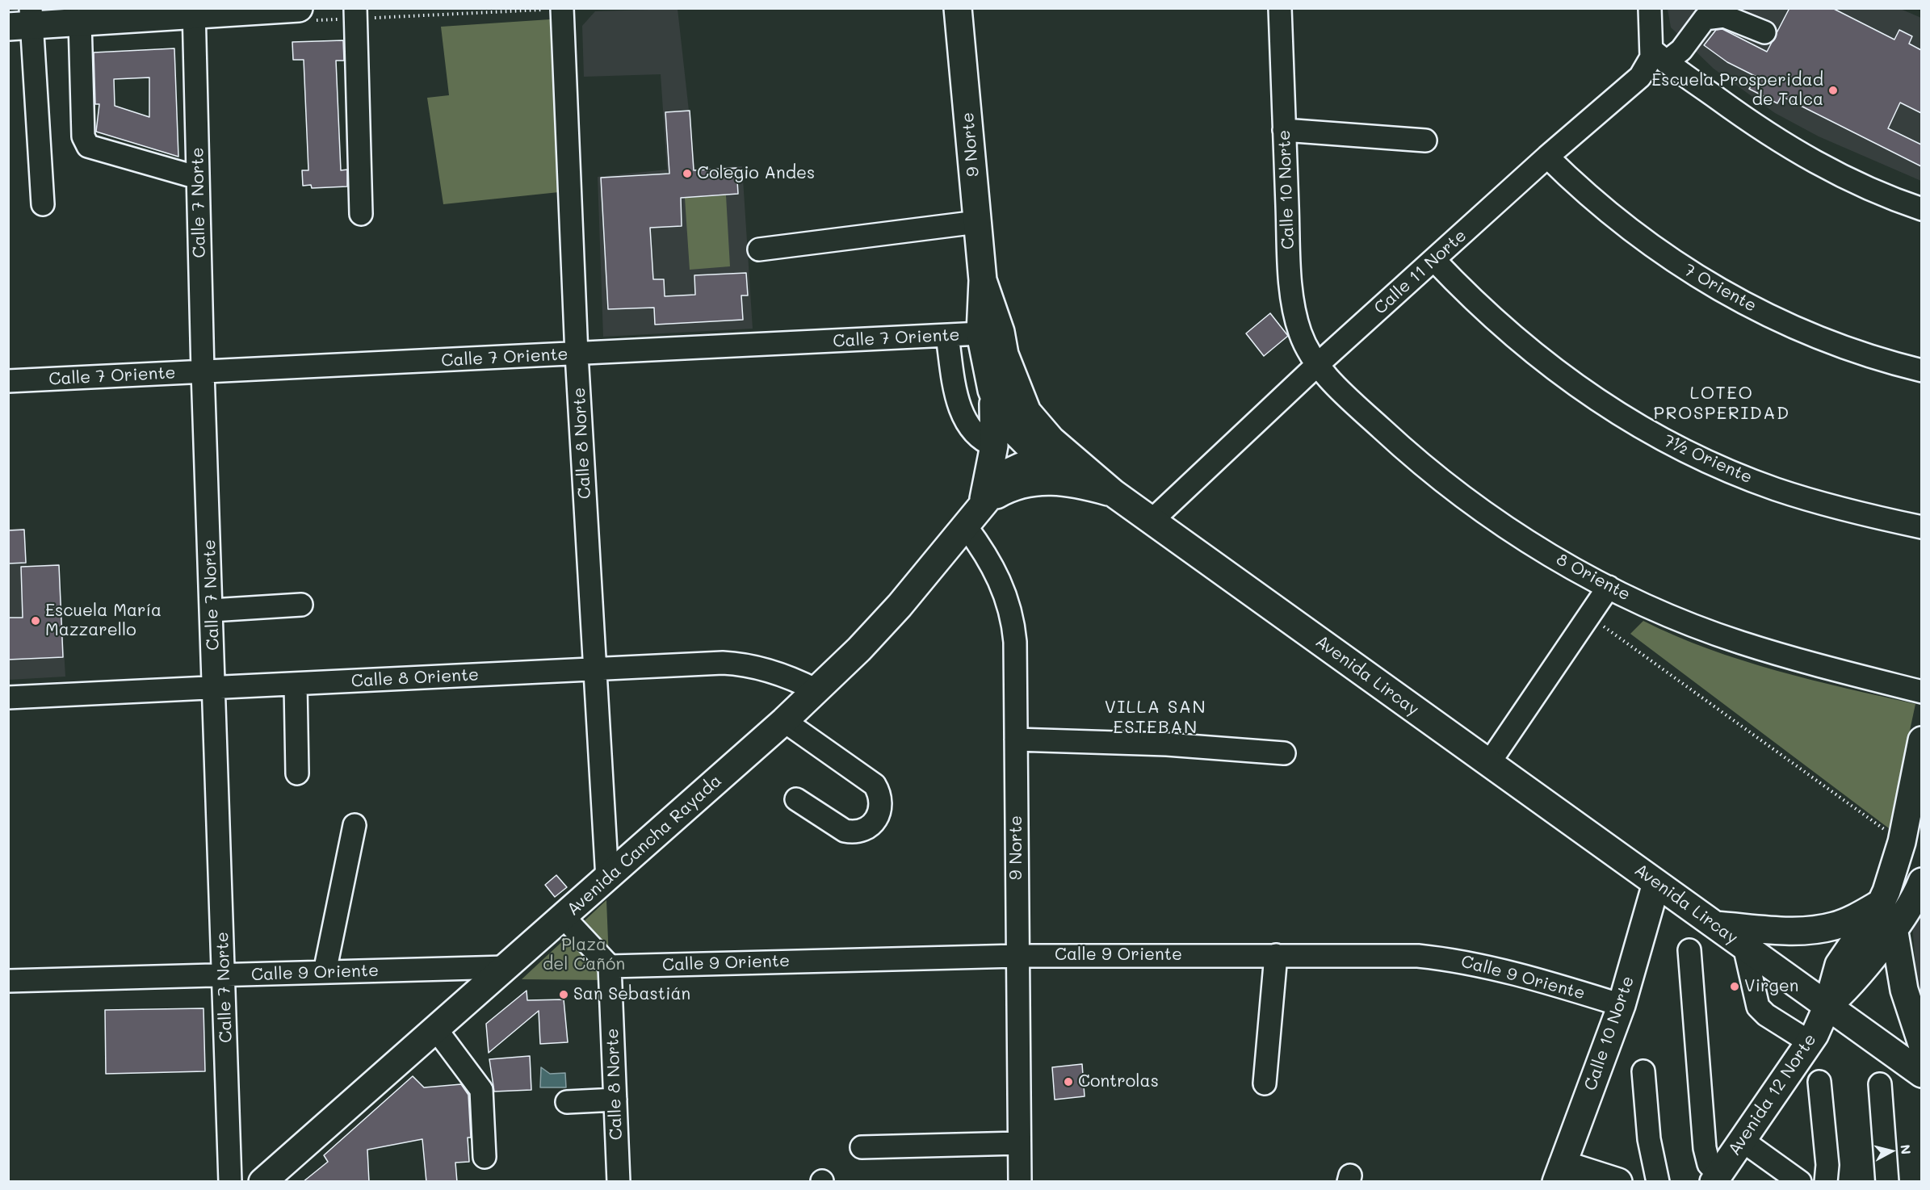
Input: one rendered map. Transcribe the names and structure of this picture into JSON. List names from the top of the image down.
{
  "streets": {
    "main road": [
      "9 Norte",
      "Calle 10 Norte",
      "Avenida Lircay",
      "Avenida Cancha Rayada",
      "Avenida 12 Norte"
    ],
    "street": [
      "Calle 7 Norte",
      "Calle 11 Norte",
      "7 Oriente",
      "Calle 7 Oriente",
      "Calle 8 Norte",
      "7½ Oriente",
      "8 Oriente",
      "Calle 8 Oriente",
      "Calle 9 Oriente"
    ]
  },
  "crossings": [
    ["9 Norte", "Calle 7 Oriente"],
    ["9 Norte", "Avenida Lircay"],
    ["9 Norte", "Avenida Cancha Rayada"],
    ["9 Norte", "Calle 9 Oriente"],
    ["Calle 10 Norte", "Calle 11 Norte"],
    ["Calle 10 Norte", "8 Oriente"],
    ["Calle 10 Norte", "Avenida Lircay"],
    ["Calle 10 Norte", "Calle 9 Oriente"],
    ["Calle 7 Norte", "Calle 7 Oriente"],
    ["Calle 7 Norte", "Calle 8 Oriente"],
    ["Calle 7 Norte", "Calle 9 Oriente"],
    ["Calle 11 Norte", "7 Oriente"],
    ["Calle 11 Norte", "7½ Oriente"],
    ["Calle 11 Norte", "8 Oriente"],
    ["Calle 11 Norte", "Avenida Lircay"],
    ["Calle 7 Oriente", "Calle 8 Norte"],
    ["Calle 8 Norte", "Calle 8 Oriente"],
    ["Calle 8 Norte", "Avenida Cancha Rayada"],
    ["Calle 8 Norte", "Calle 9 Oriente"],
    ["Avenida Lircay", "Avenida Cancha Rayada"],
    ["Avenida Lircay", "Avenida 12 Norte"],
    ["Calle 8 Oriente", "Avenida Cancha Rayada"],
    ["Avenida Cancha Rayada", "Calle 9 Oriente"]
  ],
  "districts": ["LOTEO PROSPERIDAD", "VILLA SAN ESTEBAN"],
  "parks": ["Plaza del Cañón"],
  "places": [
    "Escuela Prosperidad de Talca",
    "Colegio Andes",
    "Escuela María Mazzarello",
    "Virgen",
    "San Sebastián",
    "Controlas"
  ],
  "north": "right"
}
